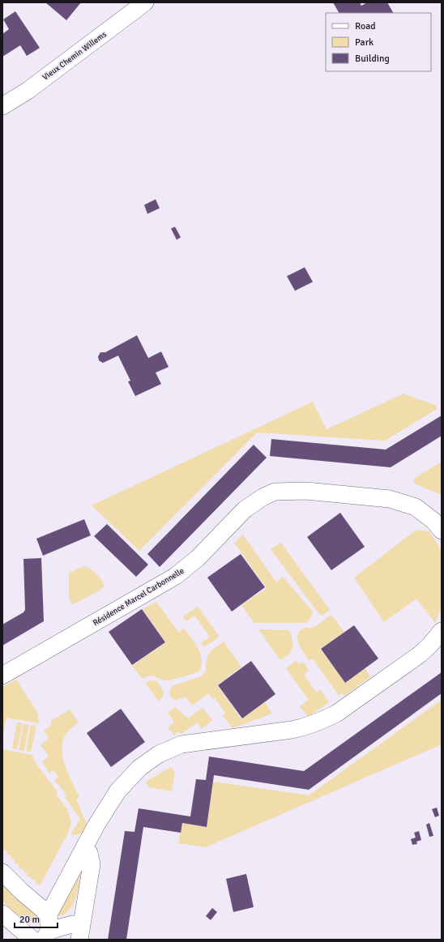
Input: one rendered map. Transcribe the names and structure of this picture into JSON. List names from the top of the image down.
{
  "streets": {
    "street": ["Vieux Chemin Willems", "Résidence Marcel Carbonnelle"]
  },
  "legend": ["Road", "Park", "Building"],
  "scale_bar": "20 m"
}
